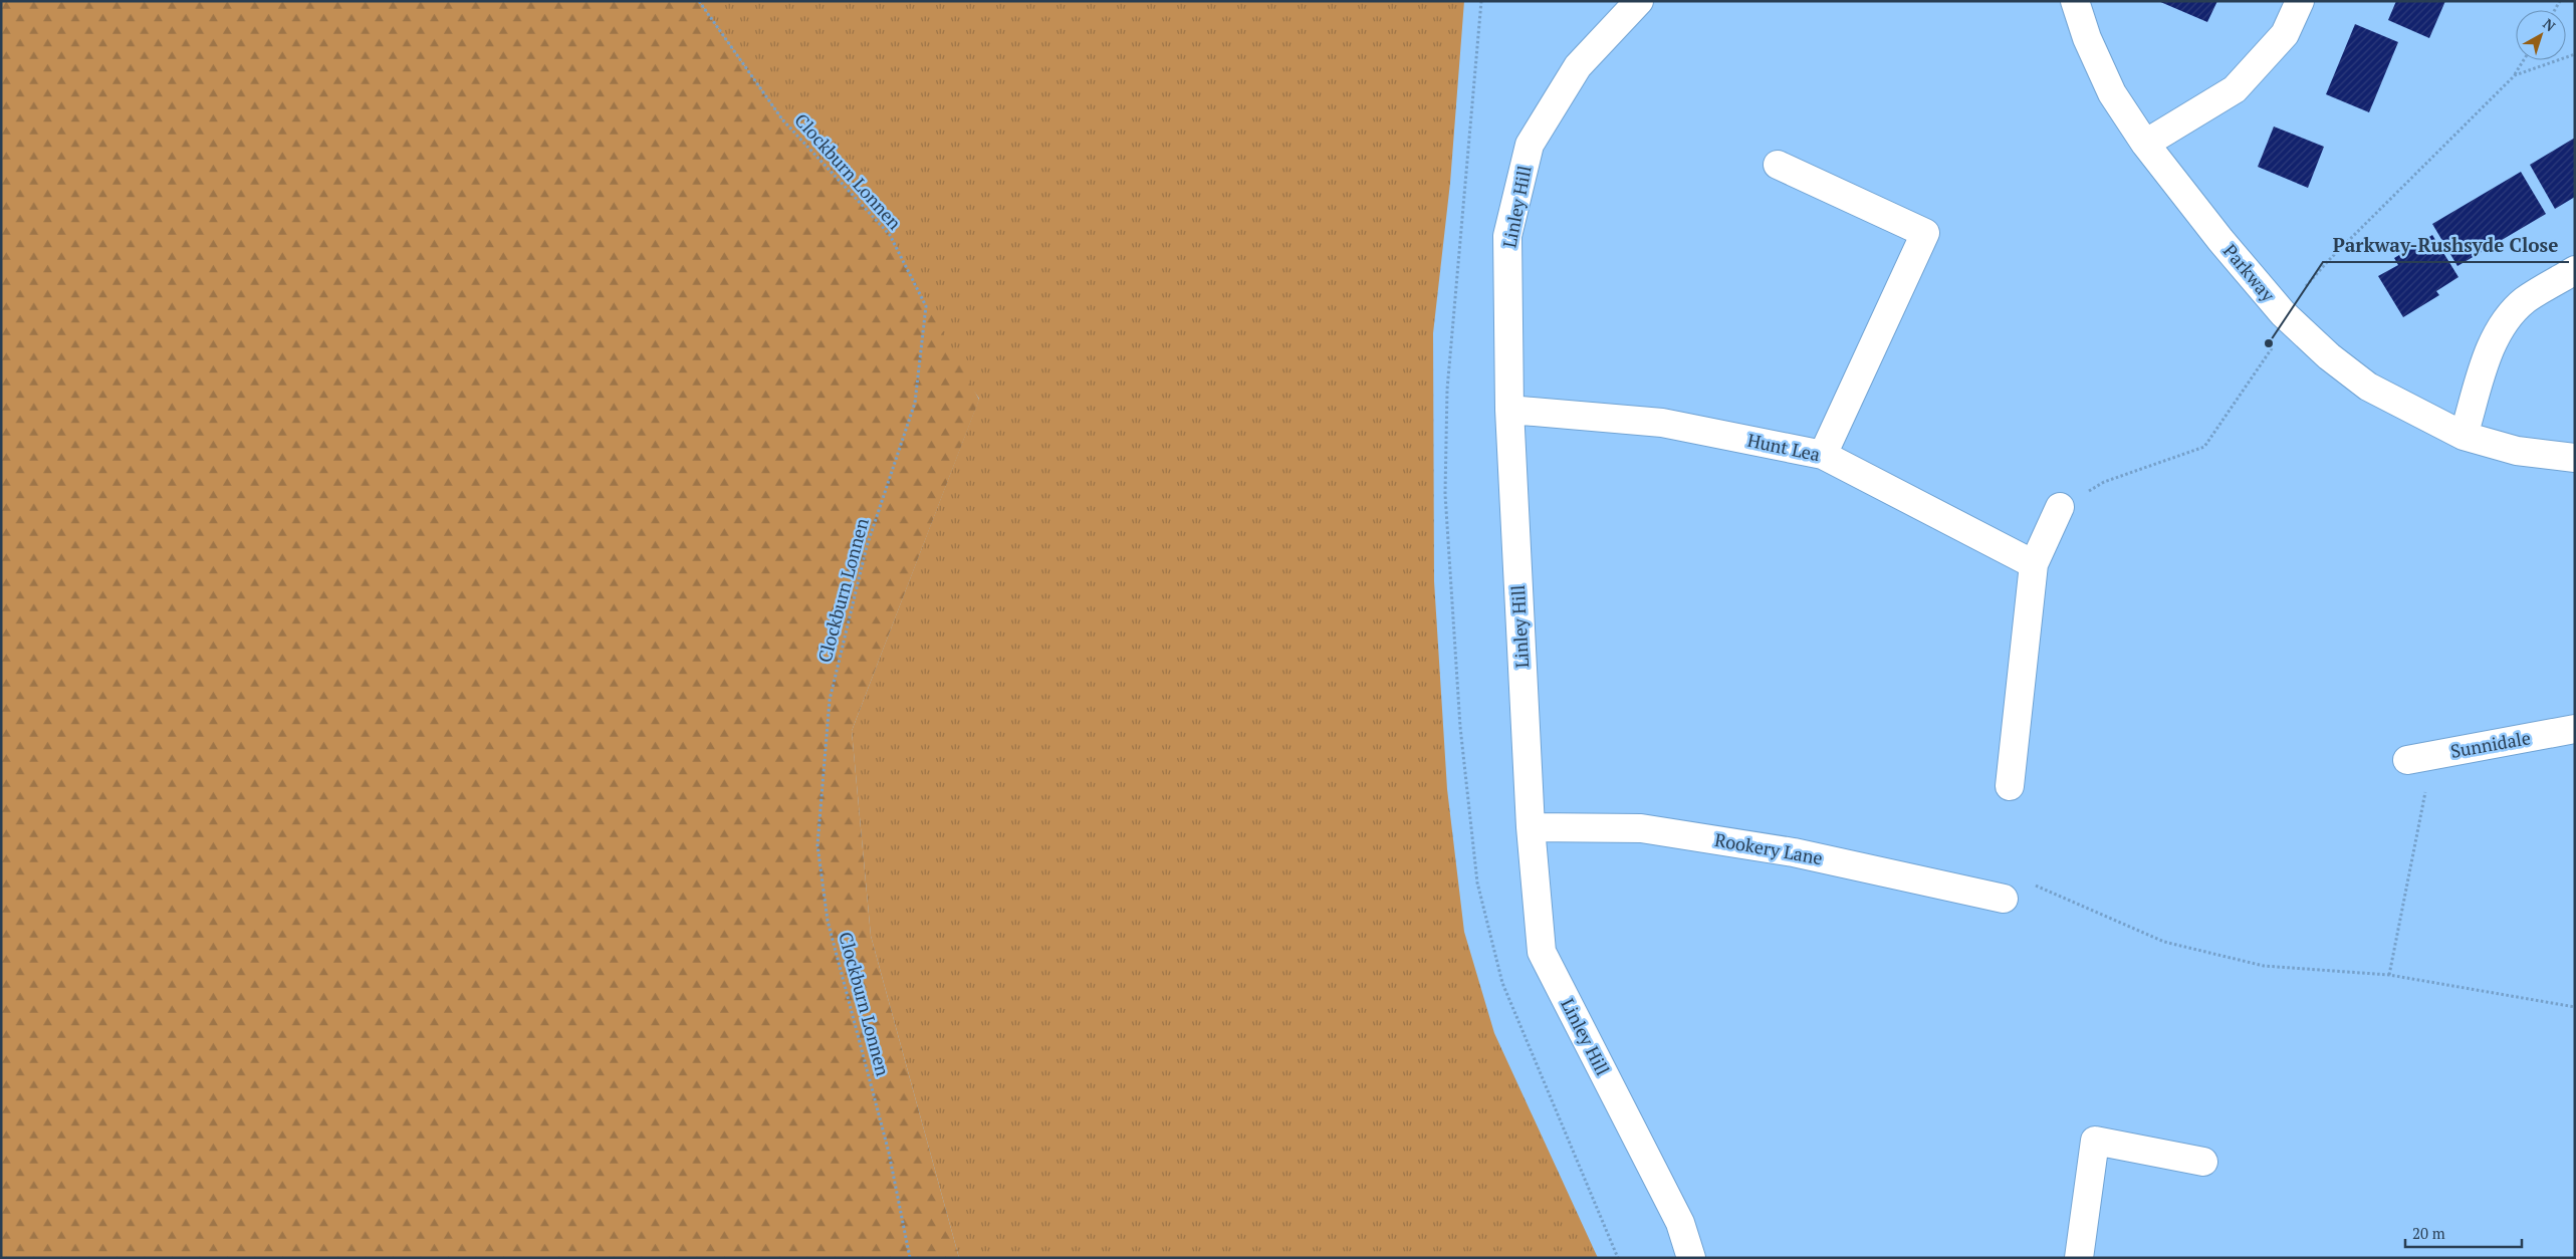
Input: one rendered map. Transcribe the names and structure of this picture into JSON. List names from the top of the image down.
{
  "streets": {
    "street": [
      "Linley Hill",
      "Parkway",
      "Hunt Lea",
      "Sunnidale",
      "Rookery Lane"
    ],
    "path": ["Clockburn Lonnen"]
  },
  "crossings": [
    ["Linley Hill", "Hunt Lea"],
    ["Linley Hill", "Rookery Lane"]
  ],
  "places": ["Parkway-Rushsyde Close"],
  "scale_bar": "20 m",
  "north": "top right"
}
